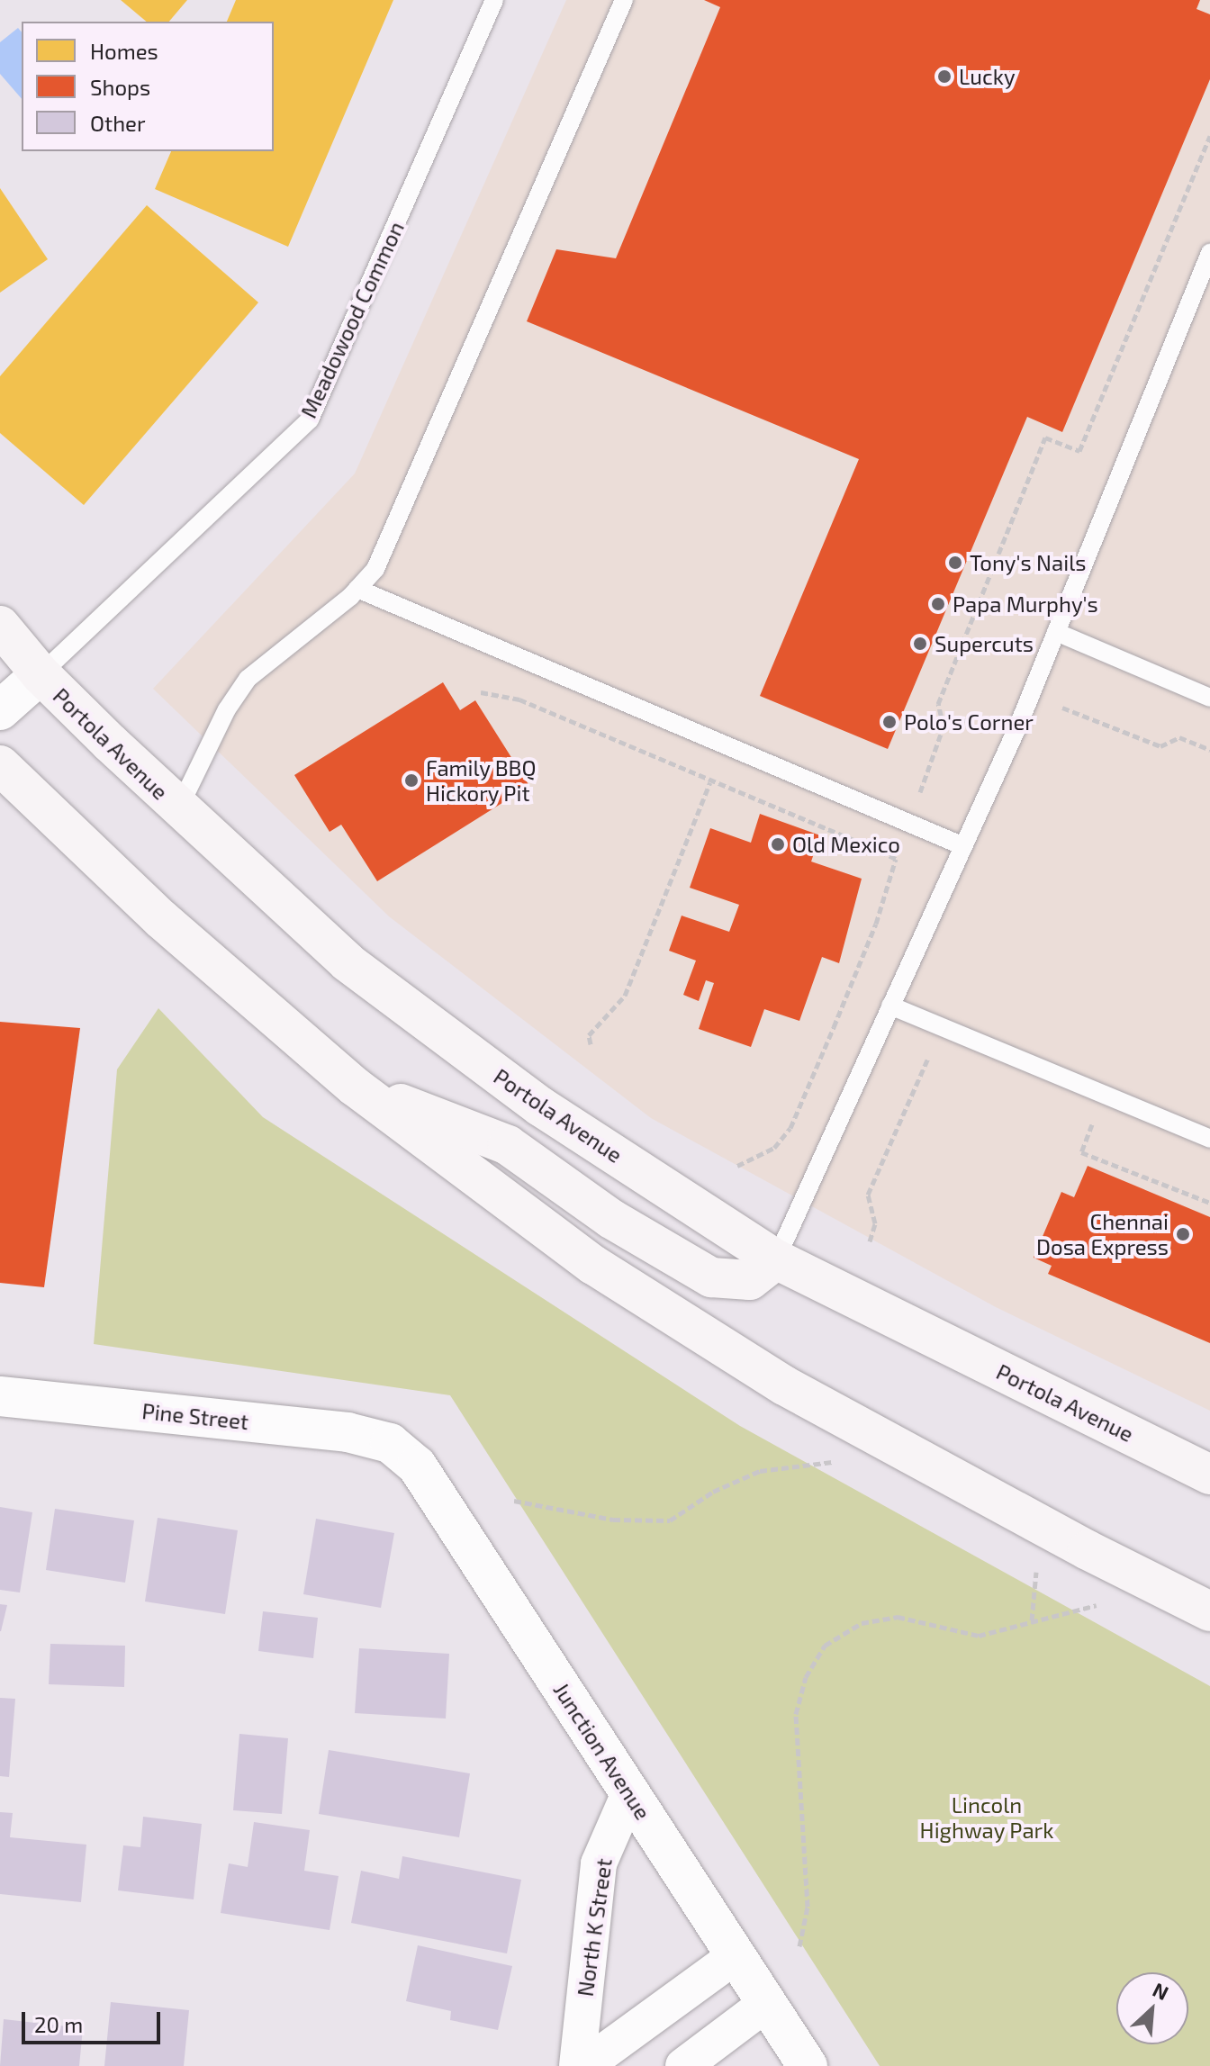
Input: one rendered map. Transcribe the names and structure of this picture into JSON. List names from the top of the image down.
{
  "streets": {
    "main road": ["Portola Avenue"],
    "street": ["Pine Street", "Junction Avenue", "North K Street"],
    "lane": ["Meadowood Common"]
  },
  "crossings": [
    ["Meadowood Common", "Portola Avenue"],
    ["Pine Street", "Junction Avenue"],
    ["Junction Avenue", "North K Street"]
  ],
  "parks": ["Lincoln Highway Park"],
  "places": [
    "Lucky",
    "Tony's Nails",
    "Papa Murphy's",
    "Supercuts",
    "Polo's Corner",
    "Family BBQ Hickory Pit",
    "Old Mexico",
    "Chennai Dosa Express"
  ],
  "legend": ["Homes", "Shops", "Other"],
  "scale_bar": "20 m",
  "north": "top right"
}
